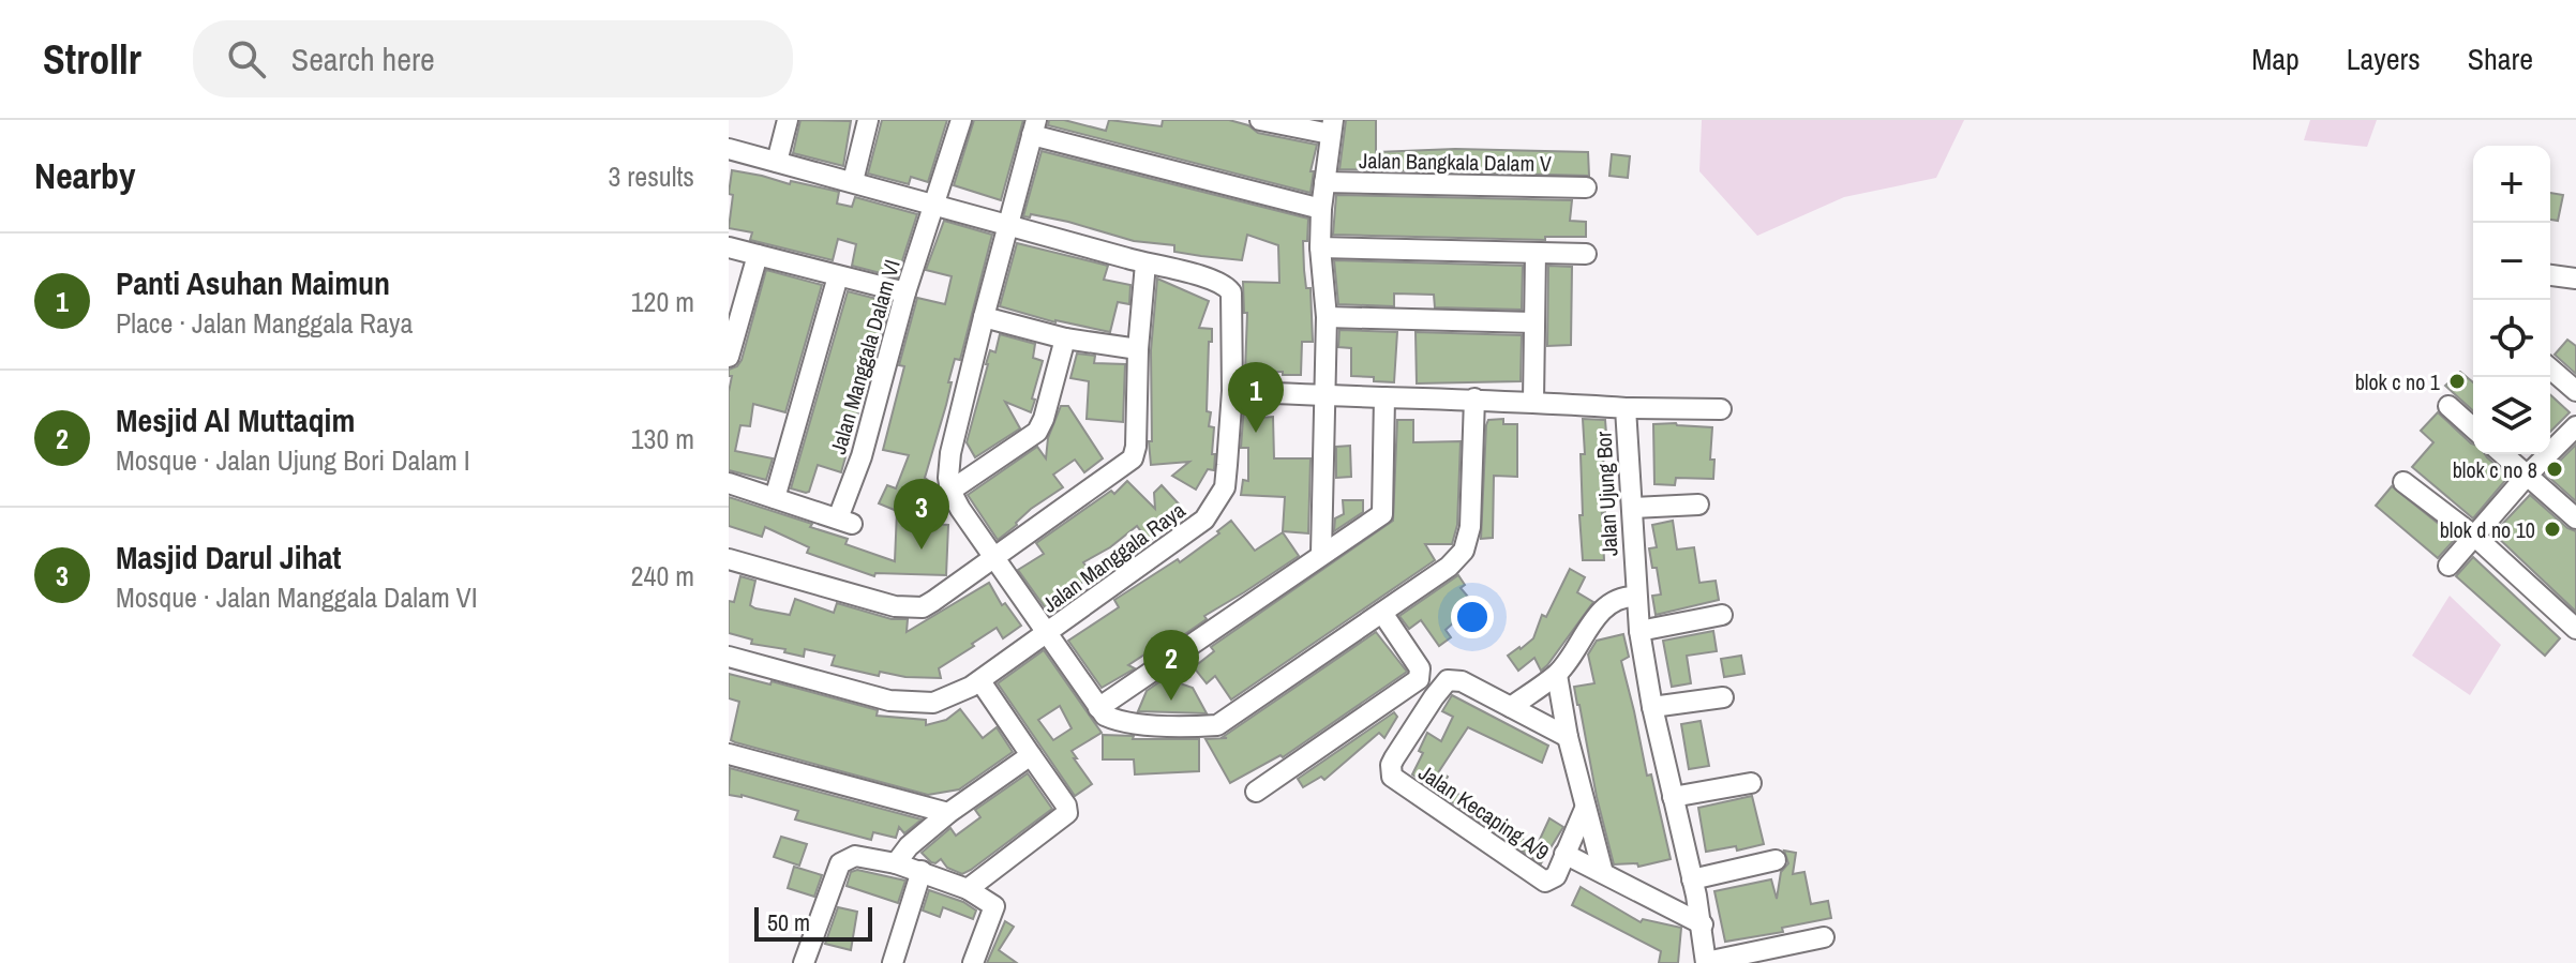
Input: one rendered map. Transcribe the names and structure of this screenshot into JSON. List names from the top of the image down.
{
  "streets": {
    "street": [
      "Jalan Bangkala Dalam V",
      "Jalan Manggala Dalam VI",
      "Jalan Ujung Bor",
      "Jalan Manggala Raya",
      "Jalan Kecaping A/9"
    ]
  },
  "crossings": [
    ["Jalan Manggala Dalam VI", "Jalan Manggala Raya"],
    ["Jalan Ujung Bor", "Jalan Manggala Raya"],
    ["Jalan Ujung Bor", "Jalan Kecaping A/9"]
  ],
  "places": ["blok c no 1", "blok c no 8", "blok d no 10"],
  "scale_bar": "50 m",
  "page": {
    "header": "Strollr",
    "search": "Search here",
    "nav": ["Map", "Layers", "Share"],
    "heading": ["Nearby", "3 results"],
    "map_buttons": ["+", "−"],
    "list": [
      {
        "mark": "1",
        "name": "Panti Asuhan Maimun",
        "note": "Place · Jalan Manggala Raya",
        "value": "120 m"
      },
      {
        "mark": "2",
        "name": "Mesjid Al Muttaqim",
        "note": "Mosque · Jalan Ujung Bori Dalam I",
        "value": "130 m"
      },
      {
        "mark": "3",
        "name": "Masjid Darul Jihat",
        "note": "Mosque · Jalan Manggala Dalam VI",
        "value": "240 m"
      }
    ],
    "pins": ["1", "3", "2"],
    "scale": "50 m"
  }
}
